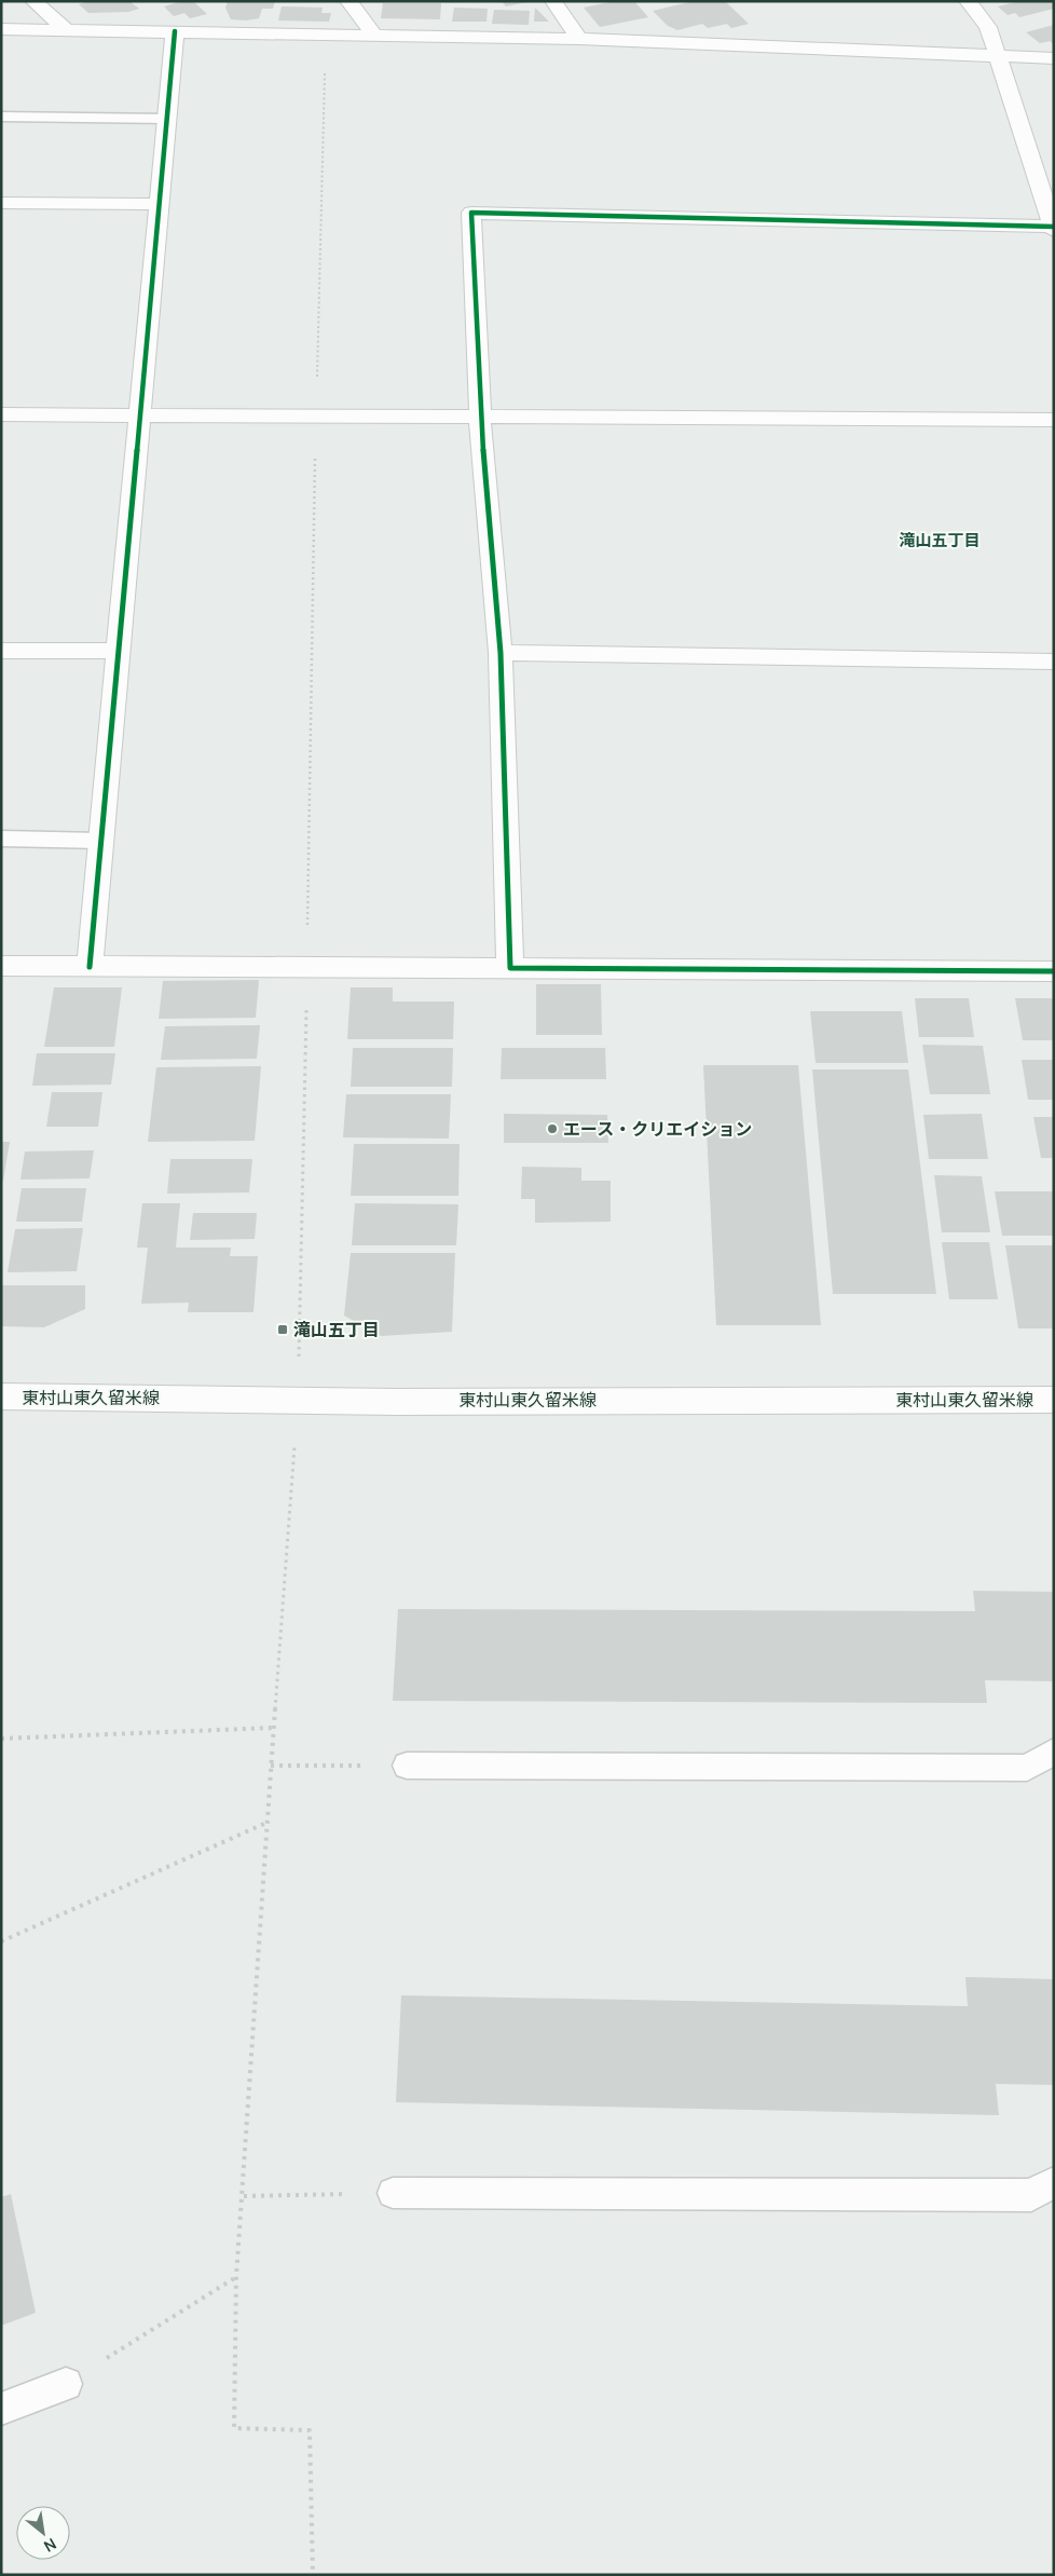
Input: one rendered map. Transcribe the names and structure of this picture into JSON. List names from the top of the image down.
{
  "streets": {
    "street": ["東村山東久留米線"]
  },
  "districts": ["滝山五丁目"],
  "places": {
    "other": ["エース・クリエイション"],
    "transit": ["滝山五丁目"]
  },
  "north": "bottom right"
}
